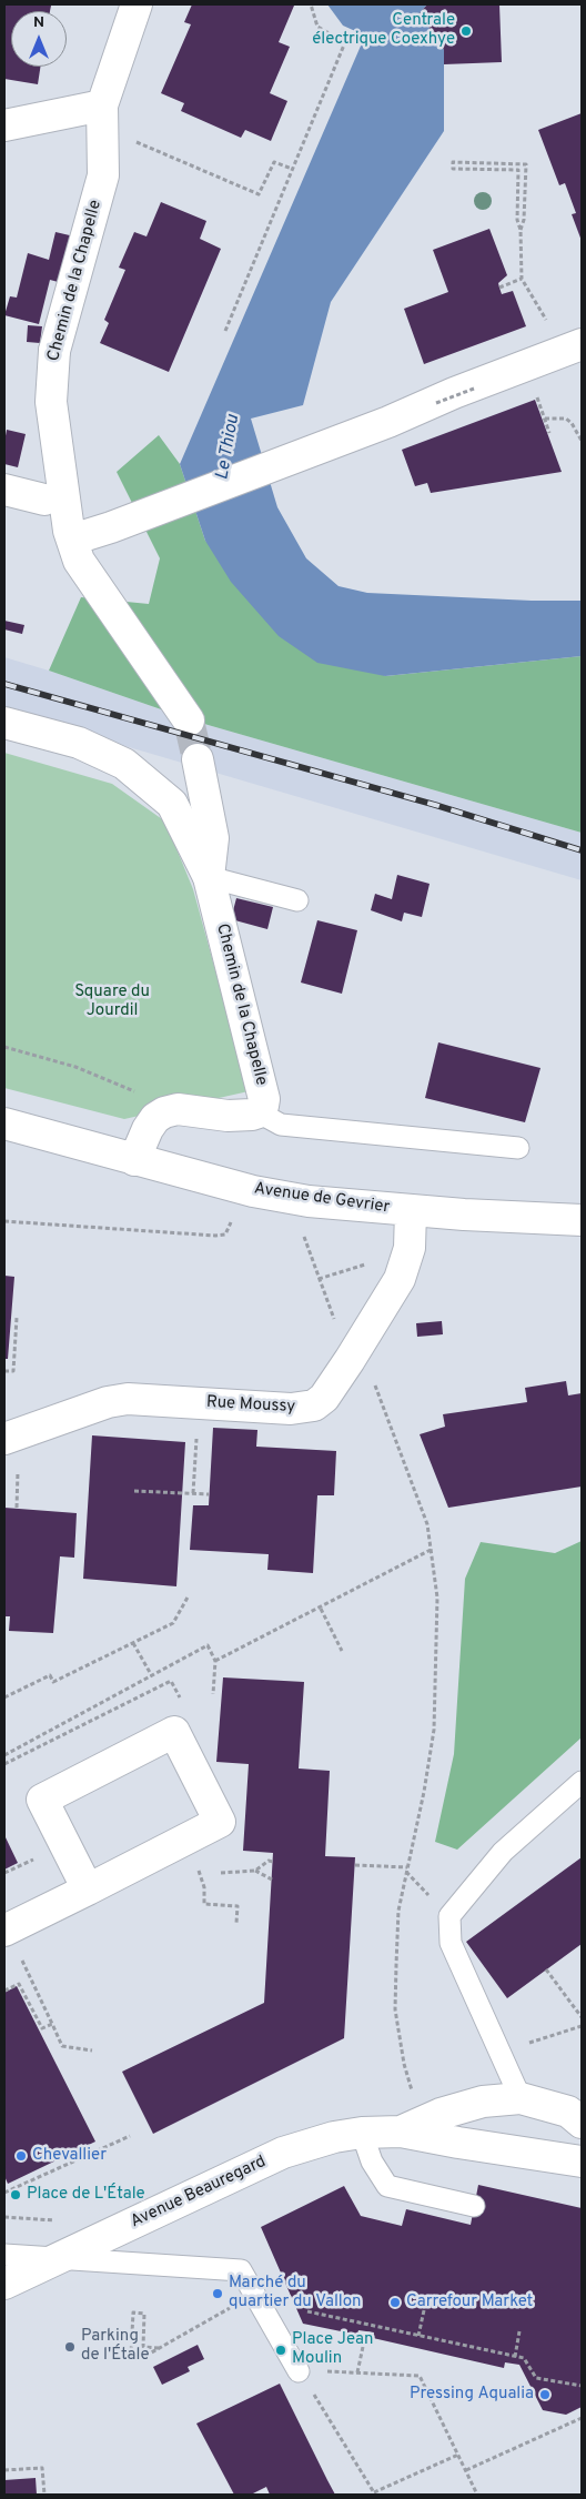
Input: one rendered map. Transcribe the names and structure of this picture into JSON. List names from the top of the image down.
{
  "streets": {
    "street": [
      "Chemin de la Chapelle",
      "Avenue de Gevrier",
      "Rue Moussy",
      "Avenue Beauregard"
    ]
  },
  "crossings": [
    ["Avenue de Gevrier", "Rue Moussy"]
  ],
  "water": ["Le Thiou"],
  "parks": ["Square du Jourdil"],
  "places": [
    "Centrale électrique Coexhye",
    "Chevallier",
    "Place de L'Étale",
    "Marché du quartier du Vallon",
    "Carrefour Market",
    "Parking de l'Étale",
    "Place Jean Moulin",
    "Pressing Aqualia"
  ],
  "north": "top"
}
